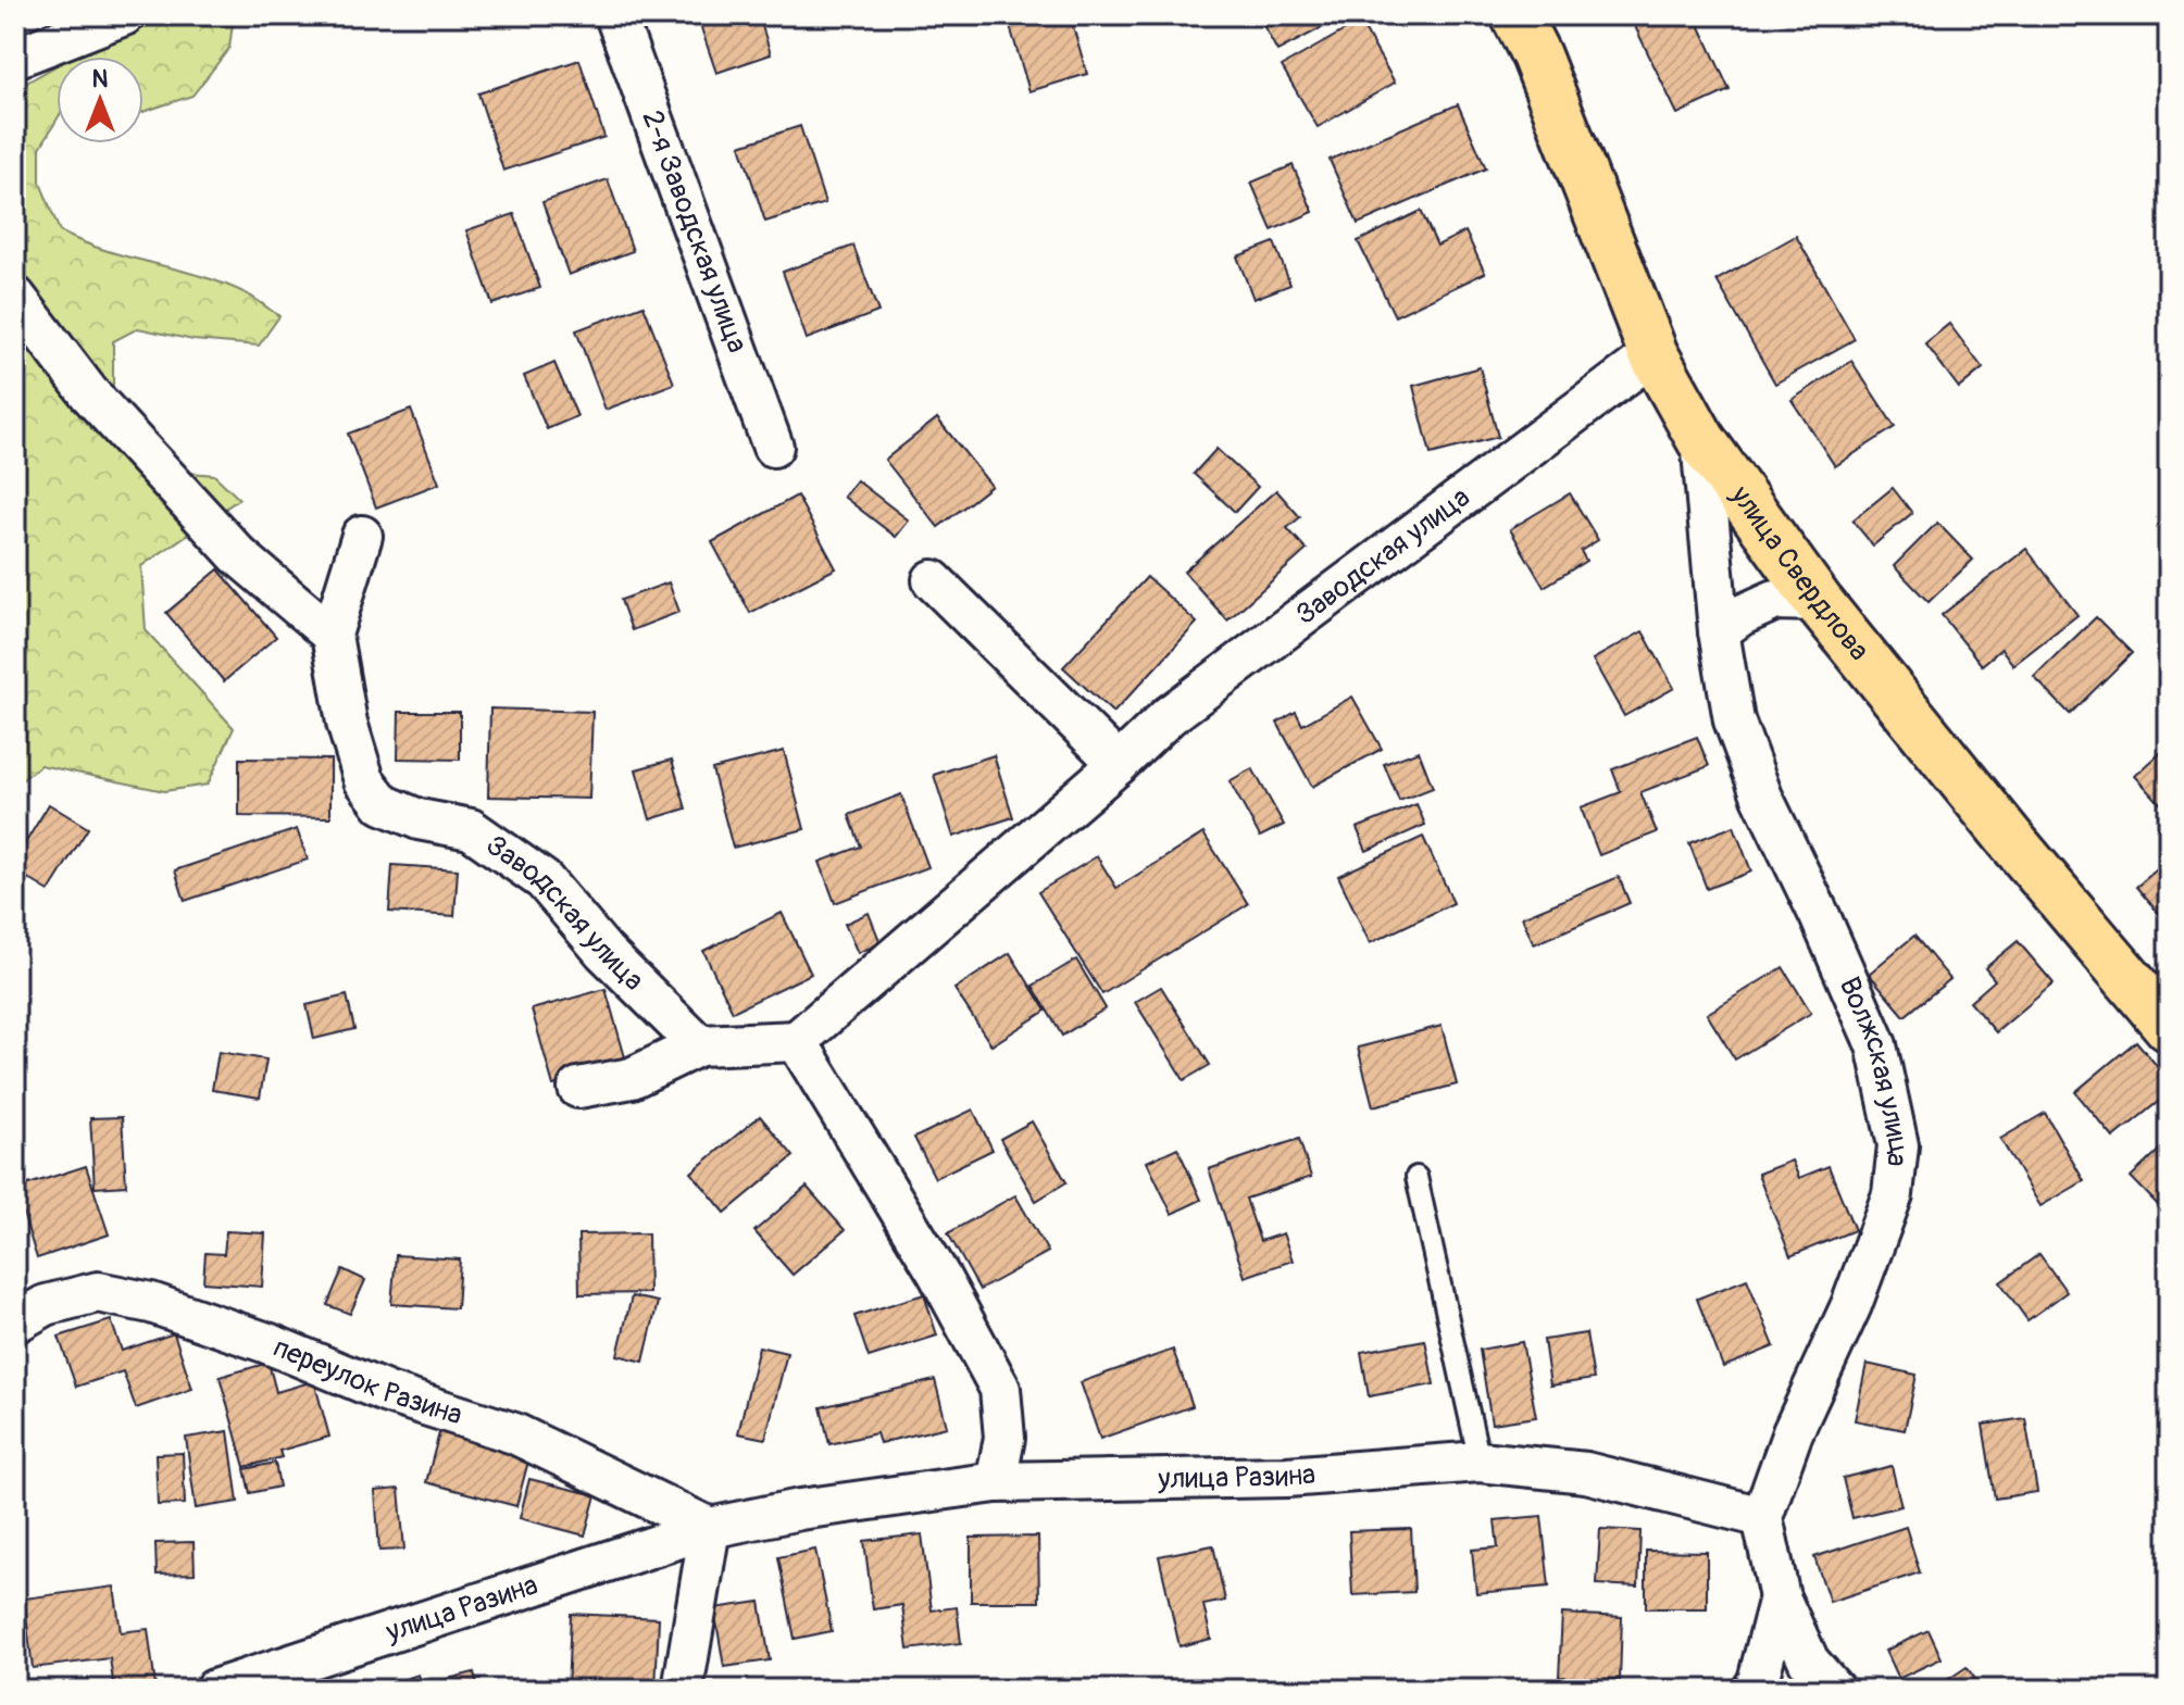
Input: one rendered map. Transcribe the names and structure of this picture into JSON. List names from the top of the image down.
{
  "streets": {
    "highway": ["улица Свердлова"],
    "street": [
      "2-я Заводская улица",
      "Заводская улица",
      "Волжская улица",
      "переулок Разина",
      "улица Разина"
    ]
  },
  "crossings": [
    ["Заводская улица", "улица Свердлова"],
    ["улица Свердлова", "Волжская улица"],
    ["Волжская улица", "улица Разина"],
    ["переулок Разина", "улица Разина"]
  ],
  "north": "top"
}
